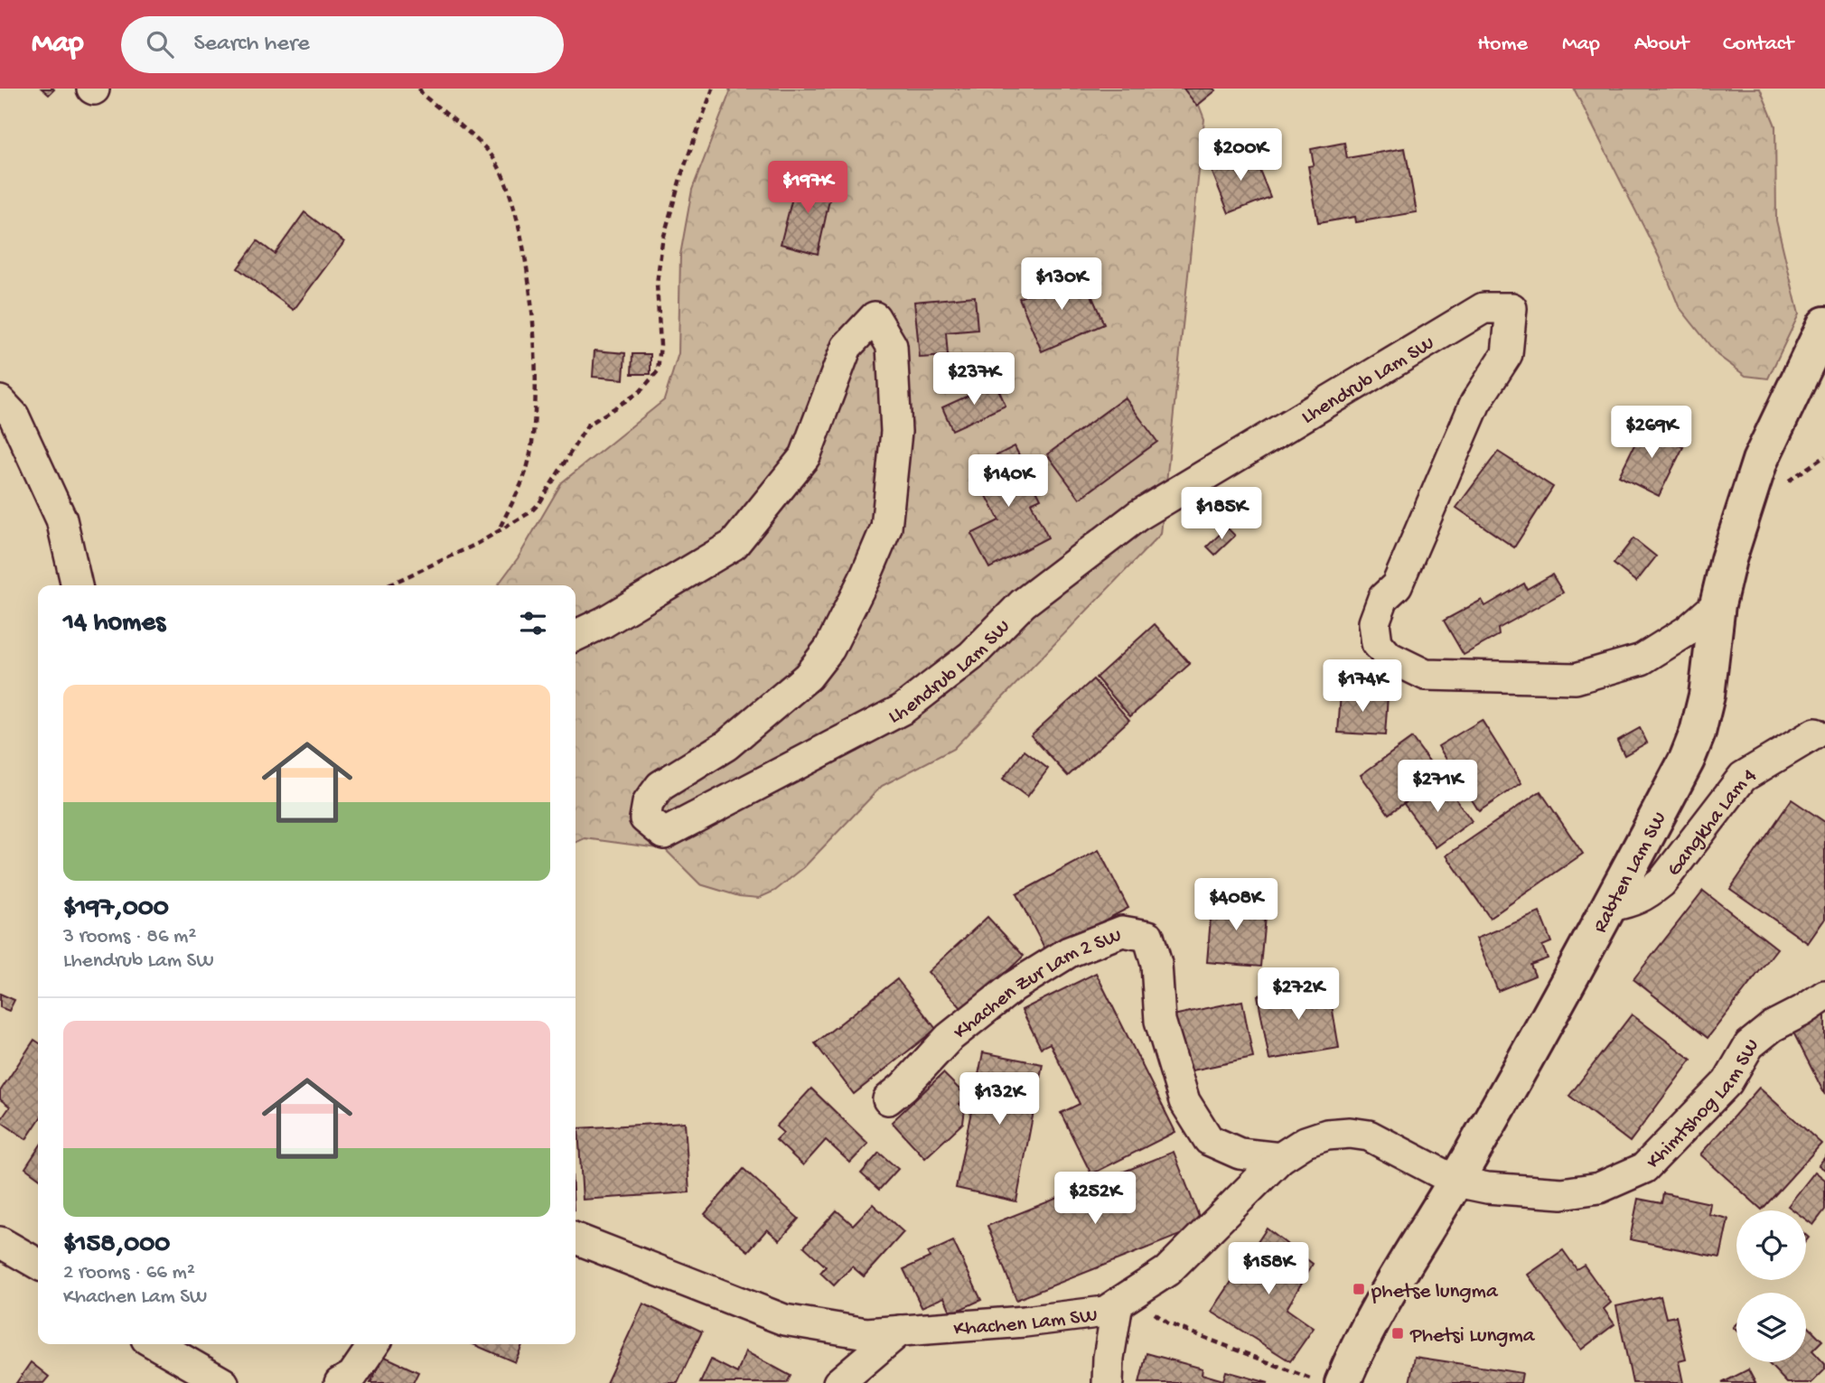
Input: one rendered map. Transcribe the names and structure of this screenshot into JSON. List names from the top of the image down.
{
  "streets": {
    "main road": ["Rabten Lam SW"],
    "street": [
      "Lhendrub Lam SW",
      "Gangkha Lam 4",
      "Khachen Zur Lam 2 SW",
      "Khimtshog Lam SW",
      "Khachen Lam SW"
    ]
  },
  "crossings": [
    ["Lhendrub Lam SW", "Rabten Lam SW"],
    ["Gangkha Lam 4", "Rabten Lam SW"],
    ["Rabten Lam SW", "Khimtshog Lam SW"],
    ["Rabten Lam SW", "Khachen Lam SW"],
    ["Khachen Zur Lam 2 SW", "Khachen Lam SW"],
    ["Khimtshog Lam SW", "Khachen Lam SW"]
  ],
  "places": {
    "transit": ["phetse lungma", "Phetsi Lungma"]
  },
  "page": {
    "header": "Map",
    "search": "Search here",
    "nav": [
      "Home",
      "Map",
      "About",
      "Contact"
    ],
    "price": [
      "$200K",
      "$197K",
      "$130K",
      "$237K",
      "$269K",
      "$140K",
      "$185K",
      "$174K",
      "$271K",
      "$408K",
      "$272K",
      "$132K",
      "$252K",
      "$158K"
    ],
    "heading": "14 homes",
    "list": [
      {
        "name": "$197,000",
        "note": "3 rooms · 86 m² · Lhendrub Lam SW"
      },
      {
        "name": "$158,000",
        "note": "2 rooms · 66 m² · Khachen Lam SW"
      }
    ]
  }
}
